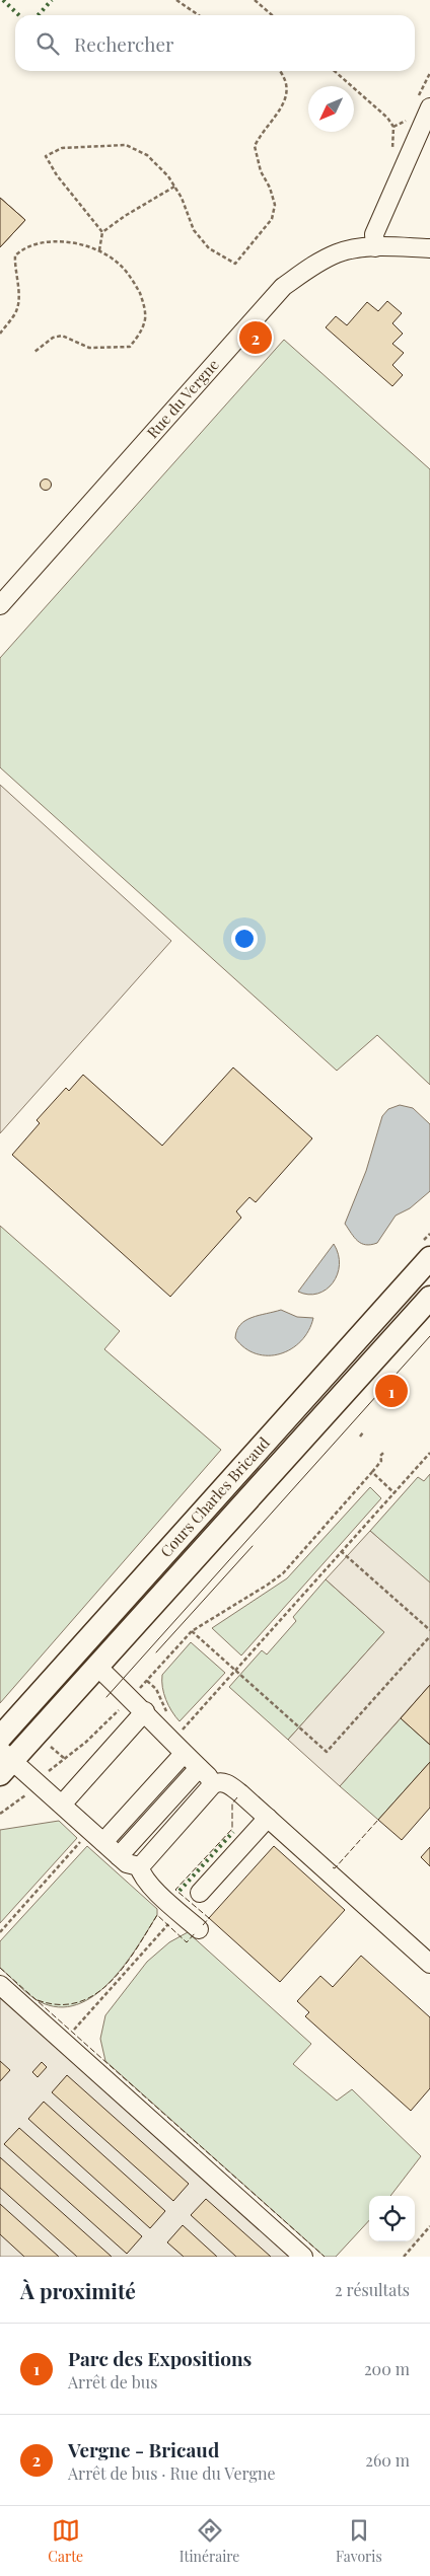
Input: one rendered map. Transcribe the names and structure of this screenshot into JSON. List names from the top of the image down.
{
  "streets": {
    "main road": ["Cours Charles Bricaud"],
    "street": ["Rue du Vergne"]
  },
  "north": "bottom left",
  "page": {
    "search": "Rechercher",
    "pins": ["2", "1"],
    "heading": ["À proximité", "2 résultats"],
    "list": [
      {
        "mark": "1",
        "name": "Parc des Expositions",
        "note": "Arrêt de bus",
        "value": "200 m"
      },
      {
        "mark": "2",
        "name": "Vergne - Bricaud",
        "note": "Arrêt de bus · Rue du Vergne",
        "value": "260 m"
      }
    ],
    "nav": ["Carte", "Itinéraire", "Favoris"]
  }
}
